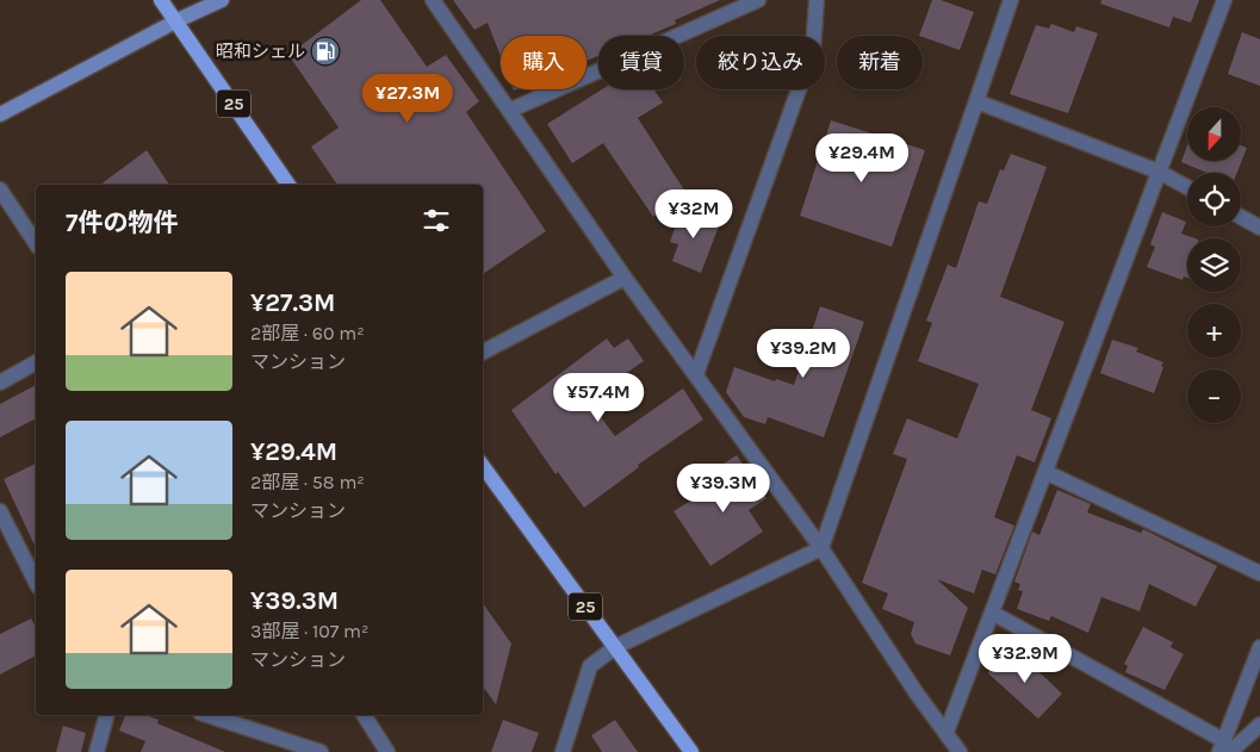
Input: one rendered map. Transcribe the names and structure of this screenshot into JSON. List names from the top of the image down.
{
  "streets": {
    "main road": ["25"]
  },
  "places": {
    "fuel station": ["昭和シェル"]
  },
  "north": "bottom",
  "page": {
    "chip": [
      "購入",
      "賃貸",
      "絞り込み",
      "新着"
    ],
    "price": [
      "¥27.3M",
      "¥29.4M",
      "¥32M",
      "¥39.2M",
      "¥57.4M",
      "¥39.3M",
      "¥32.9M"
    ],
    "map_buttons": ["+", "−"],
    "heading": "7件の物件",
    "list": [
      {
        "name": "¥27.3M",
        "note": "2部屋 · 60 m² · マンション"
      },
      {
        "name": "¥29.4M",
        "note": "2部屋 · 58 m² · マンション"
      },
      {
        "name": "¥39.3M",
        "note": "3部屋 · 107 m² · マンション"
      }
    ]
  }
}
